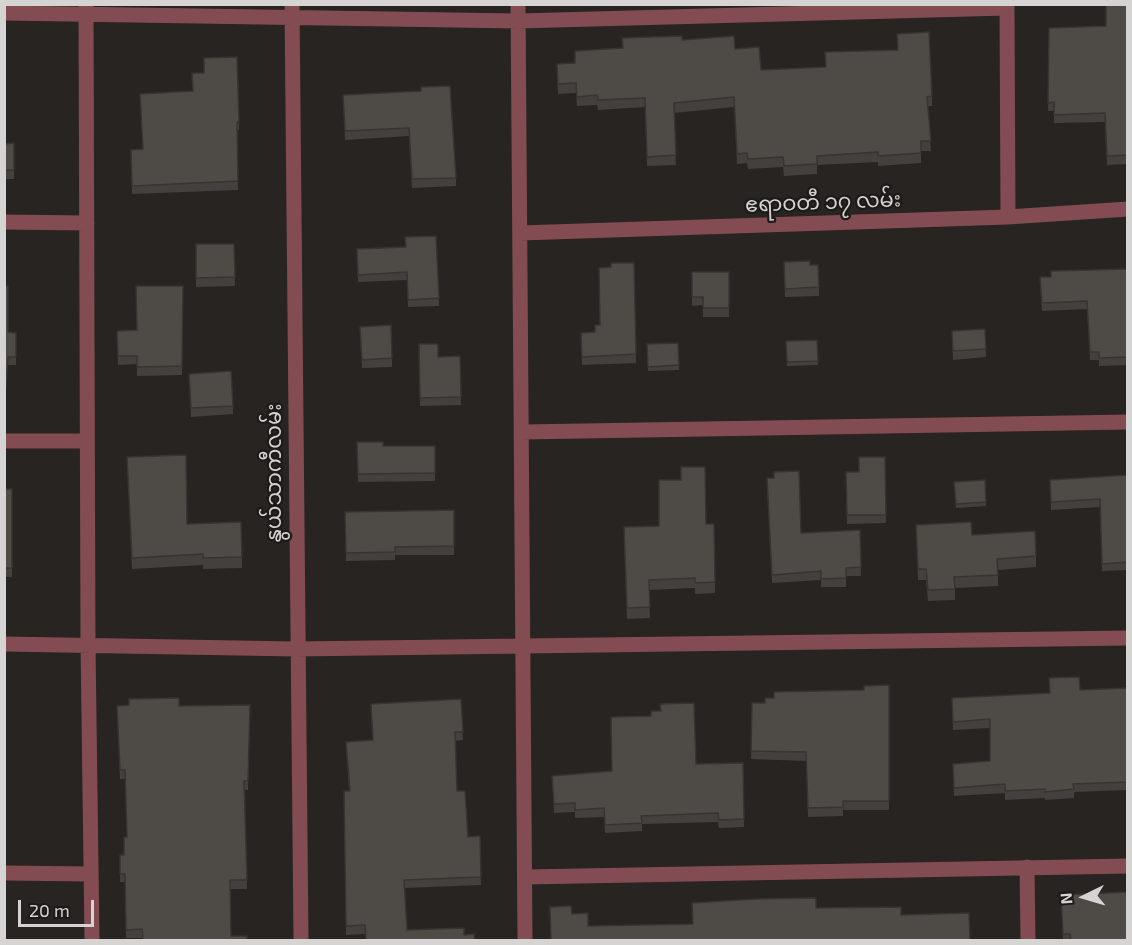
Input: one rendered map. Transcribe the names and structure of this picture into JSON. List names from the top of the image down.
{
  "streets": {
    "street": ["ဧရာဝတီ ၁၇ လမ်း", "နွယ်သာကီလမ်း"]
  },
  "scale_bar": "20 m",
  "north": "left"
}
